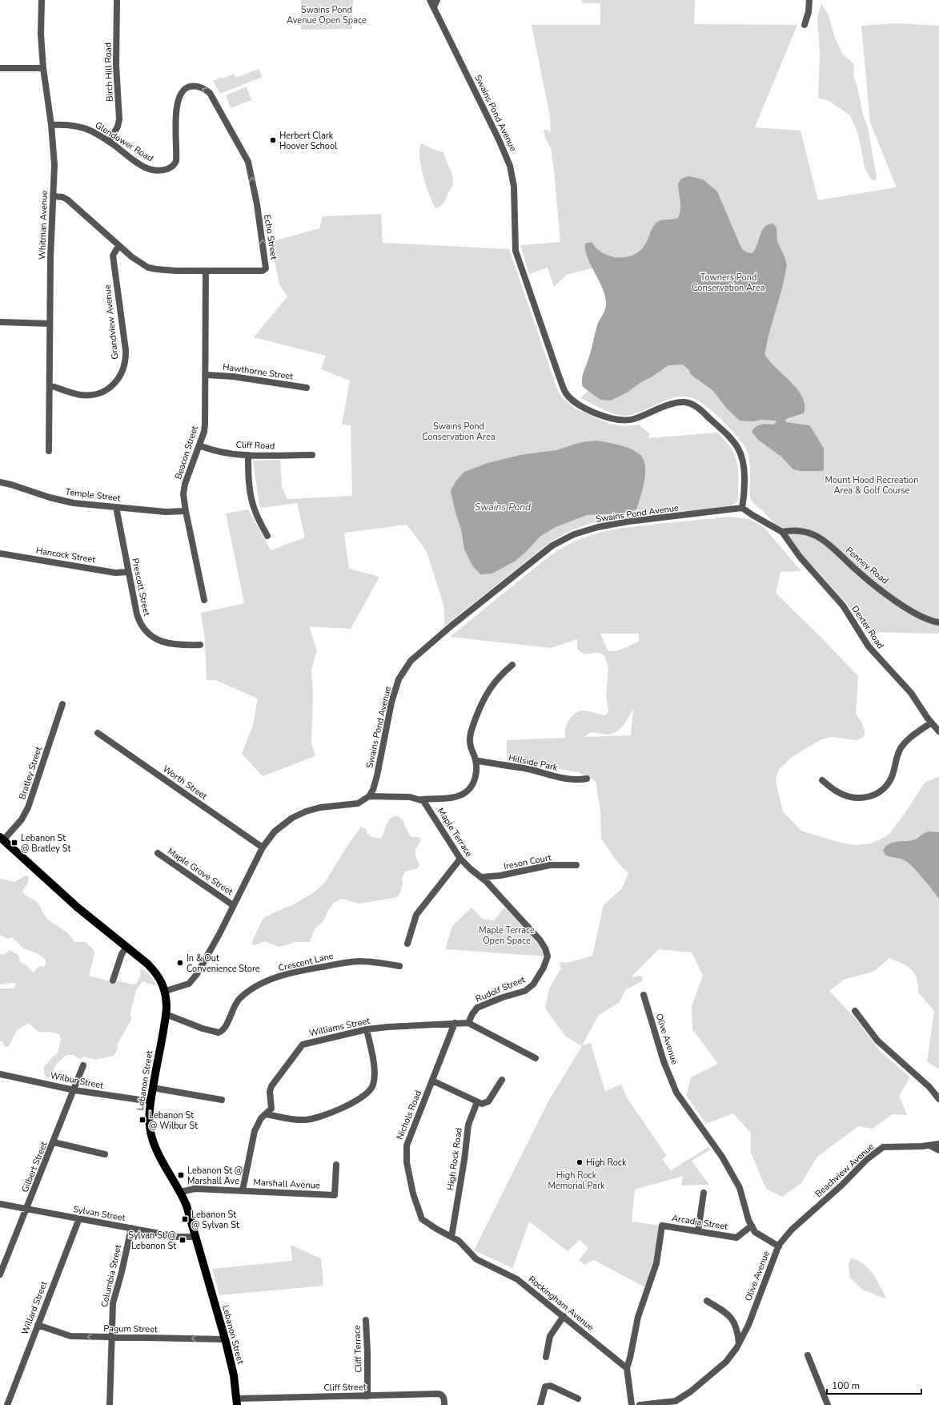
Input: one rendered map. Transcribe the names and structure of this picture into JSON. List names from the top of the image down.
{
  "streets": {
    "main road": ["Lebanon Street"],
    "street": [
      "Birch Hill Road",
      "Swains Pond Avenue",
      "Glendower Road",
      "Whitman Avenue",
      "Echo Street",
      "Grandview Avenue",
      "Hawthorne Street",
      "Cliff Road",
      "Beacon Street",
      "Temple Street",
      "Hancock Street",
      "Penney Road",
      "Prescott Street",
      "Dexter Road",
      "Hillside Park",
      "Bratley Street",
      "Worth Street",
      "Maple Terrace",
      "Ireson Court",
      "Maple Grove Street",
      "Crescent Lane",
      "Rudolf Street",
      "Williams Street",
      "Olive Avenue",
      "Wilbur Street",
      "Nichols Road",
      "High Rock Road",
      "Gilbert Street",
      "Beachview Avenue",
      "Marshall Avenue",
      "Sylvan Street",
      "Arcadia Street",
      "Columbia Street",
      "Rockingham Avenue",
      "Willard Street",
      "Pagum Street",
      "Cliff Terrace",
      "Cliff Street"
    ]
  },
  "crossings": [
    ["Birch Hill Road", "Glendower Road"],
    ["Glendower Road", "Whitman Avenue"],
    ["Glendower Road", "Echo Street"],
    ["Whitman Avenue", "Echo Street"],
    ["Whitman Avenue", "Grandview Avenue"],
    ["Echo Street", "Grandview Avenue"],
    ["Echo Street", "Beacon Street"],
    ["Hawthorne Street", "Beacon Street"],
    ["Cliff Road", "Beacon Street"],
    ["Beacon Street", "Temple Street"],
    ["Temple Street", "Prescott Street"],
    ["Hancock Street", "Prescott Street"],
    ["Penney Road", "Dexter Road"],
    ["Bratley Street", "Lebanon Street"],
    ["Maple Terrace", "Ireson Court"],
    ["Maple Terrace", "Rudolf Street"],
    ["Crescent Lane", "Lebanon Street"],
    ["Rudolf Street", "Williams Street"],
    ["Williams Street", "Nichols Road"],
    ["Williams Street", "Marshall Avenue"],
    ["Olive Avenue", "Beachview Avenue"],
    ["Olive Avenue", "Arcadia Street"],
    ["Wilbur Street", "Lebanon Street"],
    ["Wilbur Street", "Gilbert Street"],
    ["Lebanon Street", "Marshall Avenue"],
    ["Lebanon Street", "Sylvan Street"],
    ["Lebanon Street", "Pagum Street"],
    ["Lebanon Street", "Cliff Street"],
    ["Nichols Road", "High Rock Road"],
    ["Nichols Road", "Rockingham Avenue"],
    ["High Rock Road", "Rockingham Avenue"],
    ["Gilbert Street", "Sylvan Street"],
    ["Sylvan Street", "Columbia Street"],
    ["Sylvan Street", "Willard Street"],
    ["Arcadia Street", "Rockingham Avenue"],
    ["Columbia Street", "Pagum Street"],
    ["Willard Street", "Pagum Street"],
    ["Cliff Terrace", "Cliff Street"]
  ],
  "one_way": ["Pagum Street"],
  "water": ["Swains Pond"],
  "parks": [
    "Swains Pond Avenue Open Space",
    "Towners Pond Conservation Area",
    "Swains Pond Conservation Area",
    "Mount Hood Recreation Area & Golf Course",
    "Maple Terrace Open Space",
    "High Rock Memorial Park"
  ],
  "places": {
    "other": ["Herbert Clark Hoover School", "In & Out Convenience Store", "High Rock"],
    "transit": [
      "Lebanon St @ Bratley St",
      "Lebanon St @ Wilbur St",
      "Lebanon St @ Marshall Ave",
      "Lebanon St @ Sylvan St",
      "Sylvan St @ Lebanon St"
    ]
  },
  "scale_bar": "100 m"
}
